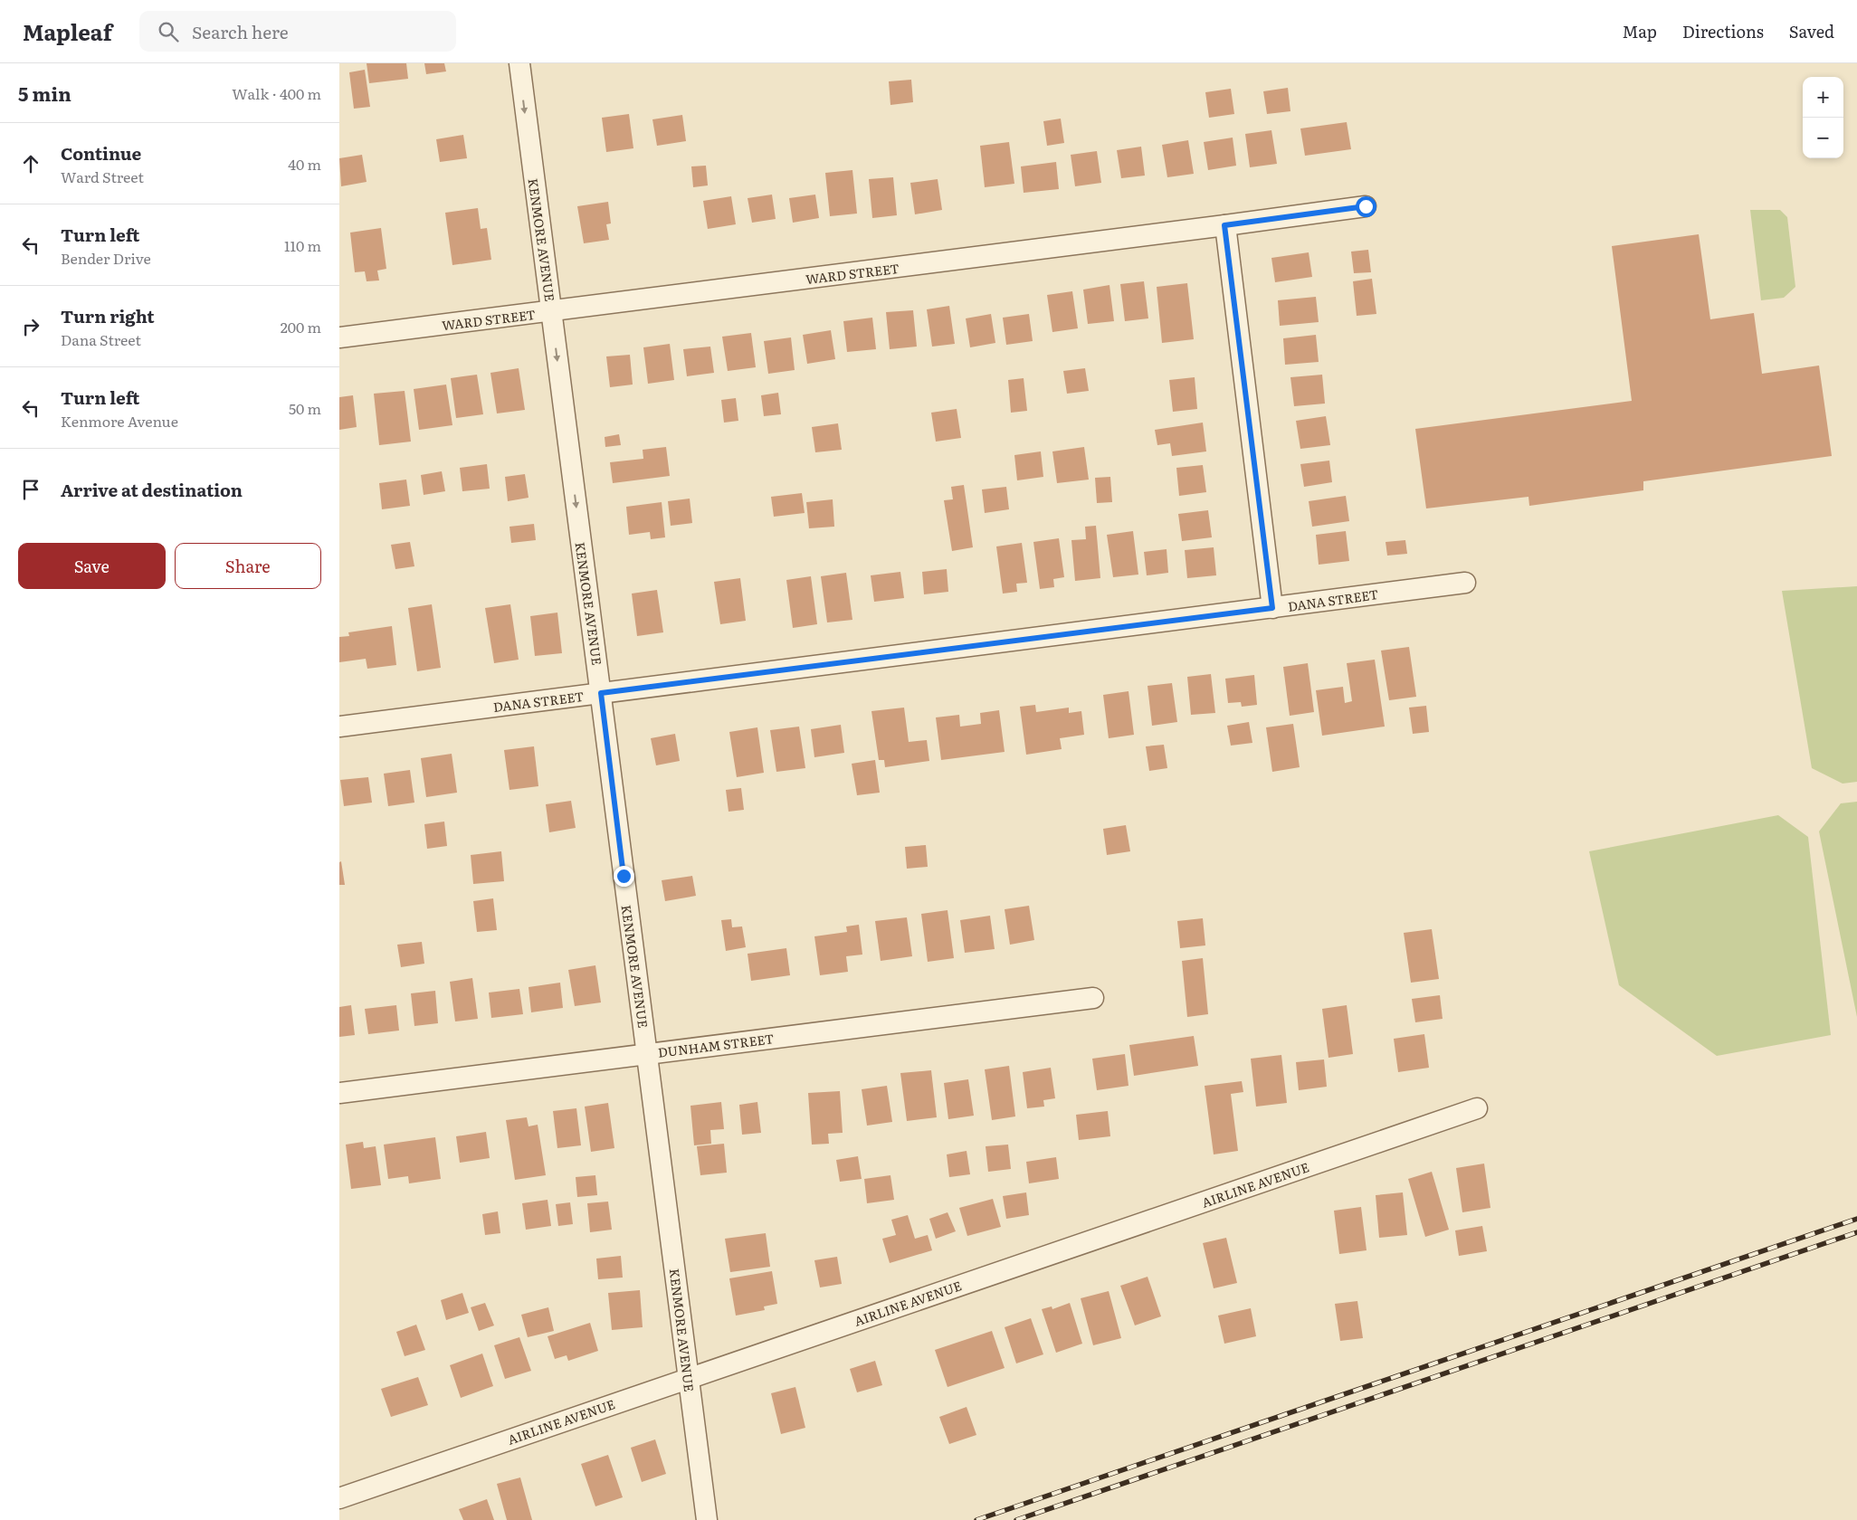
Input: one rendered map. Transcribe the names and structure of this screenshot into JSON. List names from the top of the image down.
{
  "streets": {
    "street": [
      "KENMORE AVENUE",
      "WARD STREET",
      "DANA STREET",
      "DUNHAM STREET",
      "AIRLINE AVENUE"
    ]
  },
  "crossings": [
    ["KENMORE AVENUE", "WARD STREET"],
    ["KENMORE AVENUE", "DANA STREET"],
    ["KENMORE AVENUE", "DUNHAM STREET"],
    ["KENMORE AVENUE", "AIRLINE AVENUE"]
  ],
  "one_way": ["KENMORE AVENUE"],
  "page": {
    "header": "Mapleaf",
    "search": "Search here",
    "nav": ["Map", "Directions", "Saved"],
    "heading": ["5 min", "Walk · 400 m"],
    "map_buttons": ["+", "−"],
    "list": [
      ["Continue", "Ward Street", "40 m"],
      ["Turn left", "Bender Drive", "110 m"],
      ["Turn right", "Dana Street", "200 m"],
      ["Turn left", "Kenmore Avenue", "50 m"],
      "Arrive at destination"
    ],
    "buttons": ["Save", "Share"]
  }
}
